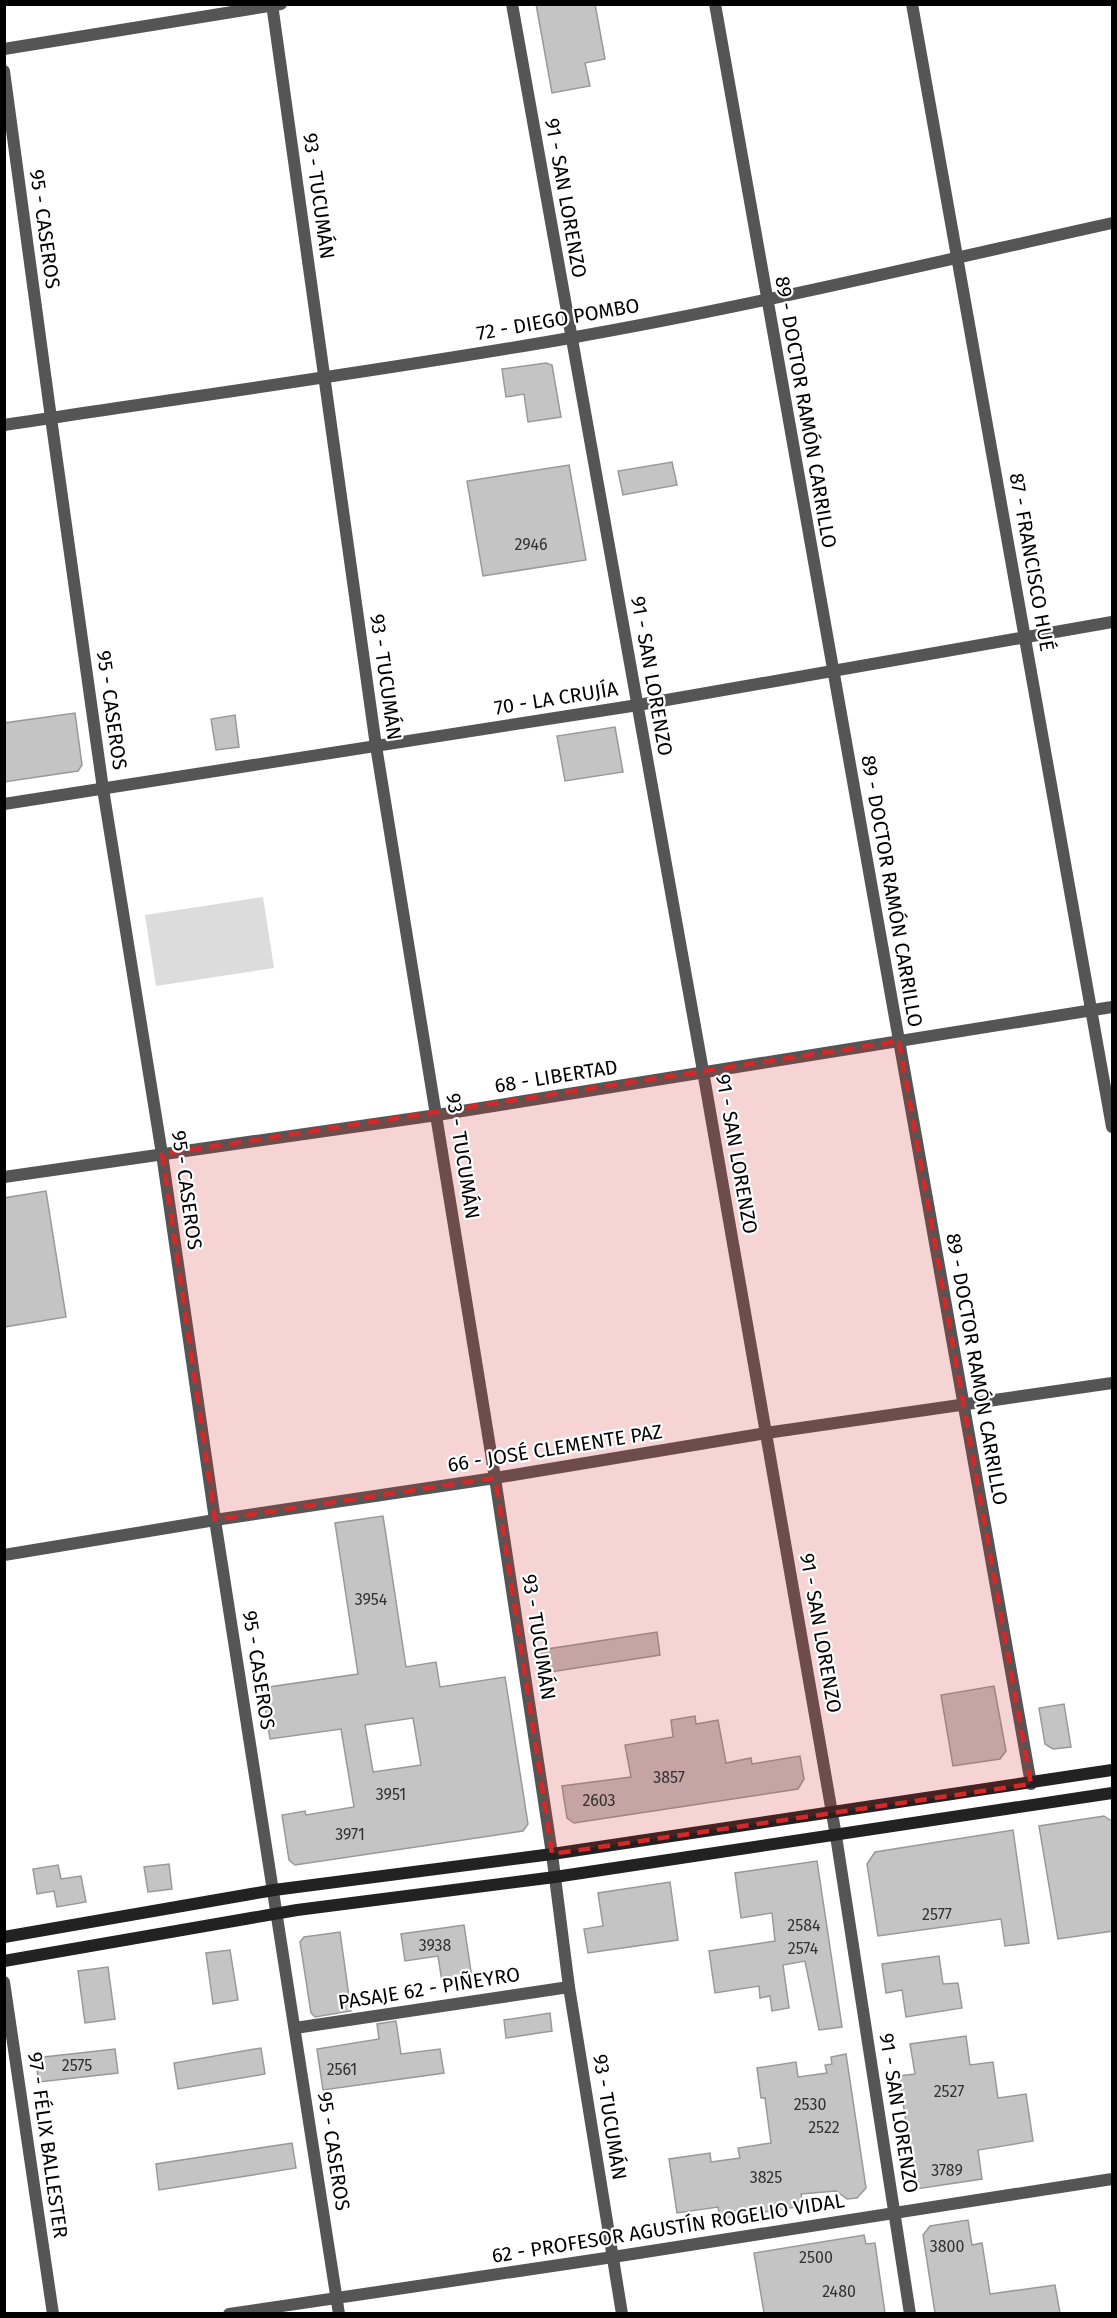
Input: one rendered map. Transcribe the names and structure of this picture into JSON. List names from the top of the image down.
{
  "streets": {
    "street": [
      "93 - TUCUMÁN",
      "91 - SAN LORENZO",
      "95 - CASEROS",
      "72 - DIEGO POMBO",
      "89 - DOCTOR RAMÓN CARRILLO",
      "87 - FRANCISCO HUÉ",
      "70 - LA CRUJÍA",
      "68 - LIBERTAD",
      "66 - JOSÉ CLEMENTE PAZ",
      "PASAJE 62 - PIÑEYRO",
      "97 - FÉLIX BALLESTER",
      "62 - PROFESOR AGUSTÍN ROGELIO VIDAL"
    ]
  },
  "crossings": [
    ["93 - TUCUMÁN", "72 - DIEGO POMBO"],
    ["93 - TUCUMÁN", "70 - LA CRUJÍA"],
    ["93 - TUCUMÁN", "68 - LIBERTAD"],
    ["93 - TUCUMÁN", "66 - JOSÉ CLEMENTE PAZ"],
    ["93 - TUCUMÁN", "PASAJE 62 - PIÑEYRO"],
    ["93 - TUCUMÁN", "62 - PROFESOR AGUSTÍN ROGELIO VIDAL"],
    ["91 - SAN LORENZO", "72 - DIEGO POMBO"],
    ["91 - SAN LORENZO", "70 - LA CRUJÍA"],
    ["91 - SAN LORENZO", "68 - LIBERTAD"],
    ["91 - SAN LORENZO", "66 - JOSÉ CLEMENTE PAZ"],
    ["91 - SAN LORENZO", "62 - PROFESOR AGUSTÍN ROGELIO VIDAL"],
    ["95 - CASEROS", "72 - DIEGO POMBO"],
    ["95 - CASEROS", "70 - LA CRUJÍA"],
    ["95 - CASEROS", "68 - LIBERTAD"],
    ["95 - CASEROS", "66 - JOSÉ CLEMENTE PAZ"],
    ["95 - CASEROS", "PASAJE 62 - PIÑEYRO"],
    ["95 - CASEROS", "62 - PROFESOR AGUSTÍN ROGELIO VIDAL"],
    ["72 - DIEGO POMBO", "89 - DOCTOR RAMÓN CARRILLO"],
    ["72 - DIEGO POMBO", "87 - FRANCISCO HUÉ"],
    ["89 - DOCTOR RAMÓN CARRILLO", "70 - LA CRUJÍA"],
    ["89 - DOCTOR RAMÓN CARRILLO", "68 - LIBERTAD"],
    ["89 - DOCTOR RAMÓN CARRILLO", "66 - JOSÉ CLEMENTE PAZ"],
    ["87 - FRANCISCO HUÉ", "70 - LA CRUJÍA"],
    ["87 - FRANCISCO HUÉ", "68 - LIBERTAD"]
  ],
  "house_numbers": [
    "2946",
    "3954",
    "3857",
    "3951",
    "2603",
    "3971",
    "2577",
    "2584",
    "3938",
    "2574",
    "2575",
    "2561",
    "2527",
    "2530",
    "2522",
    "3789",
    "3825",
    "3800",
    "2500",
    "2480"
  ]
}
